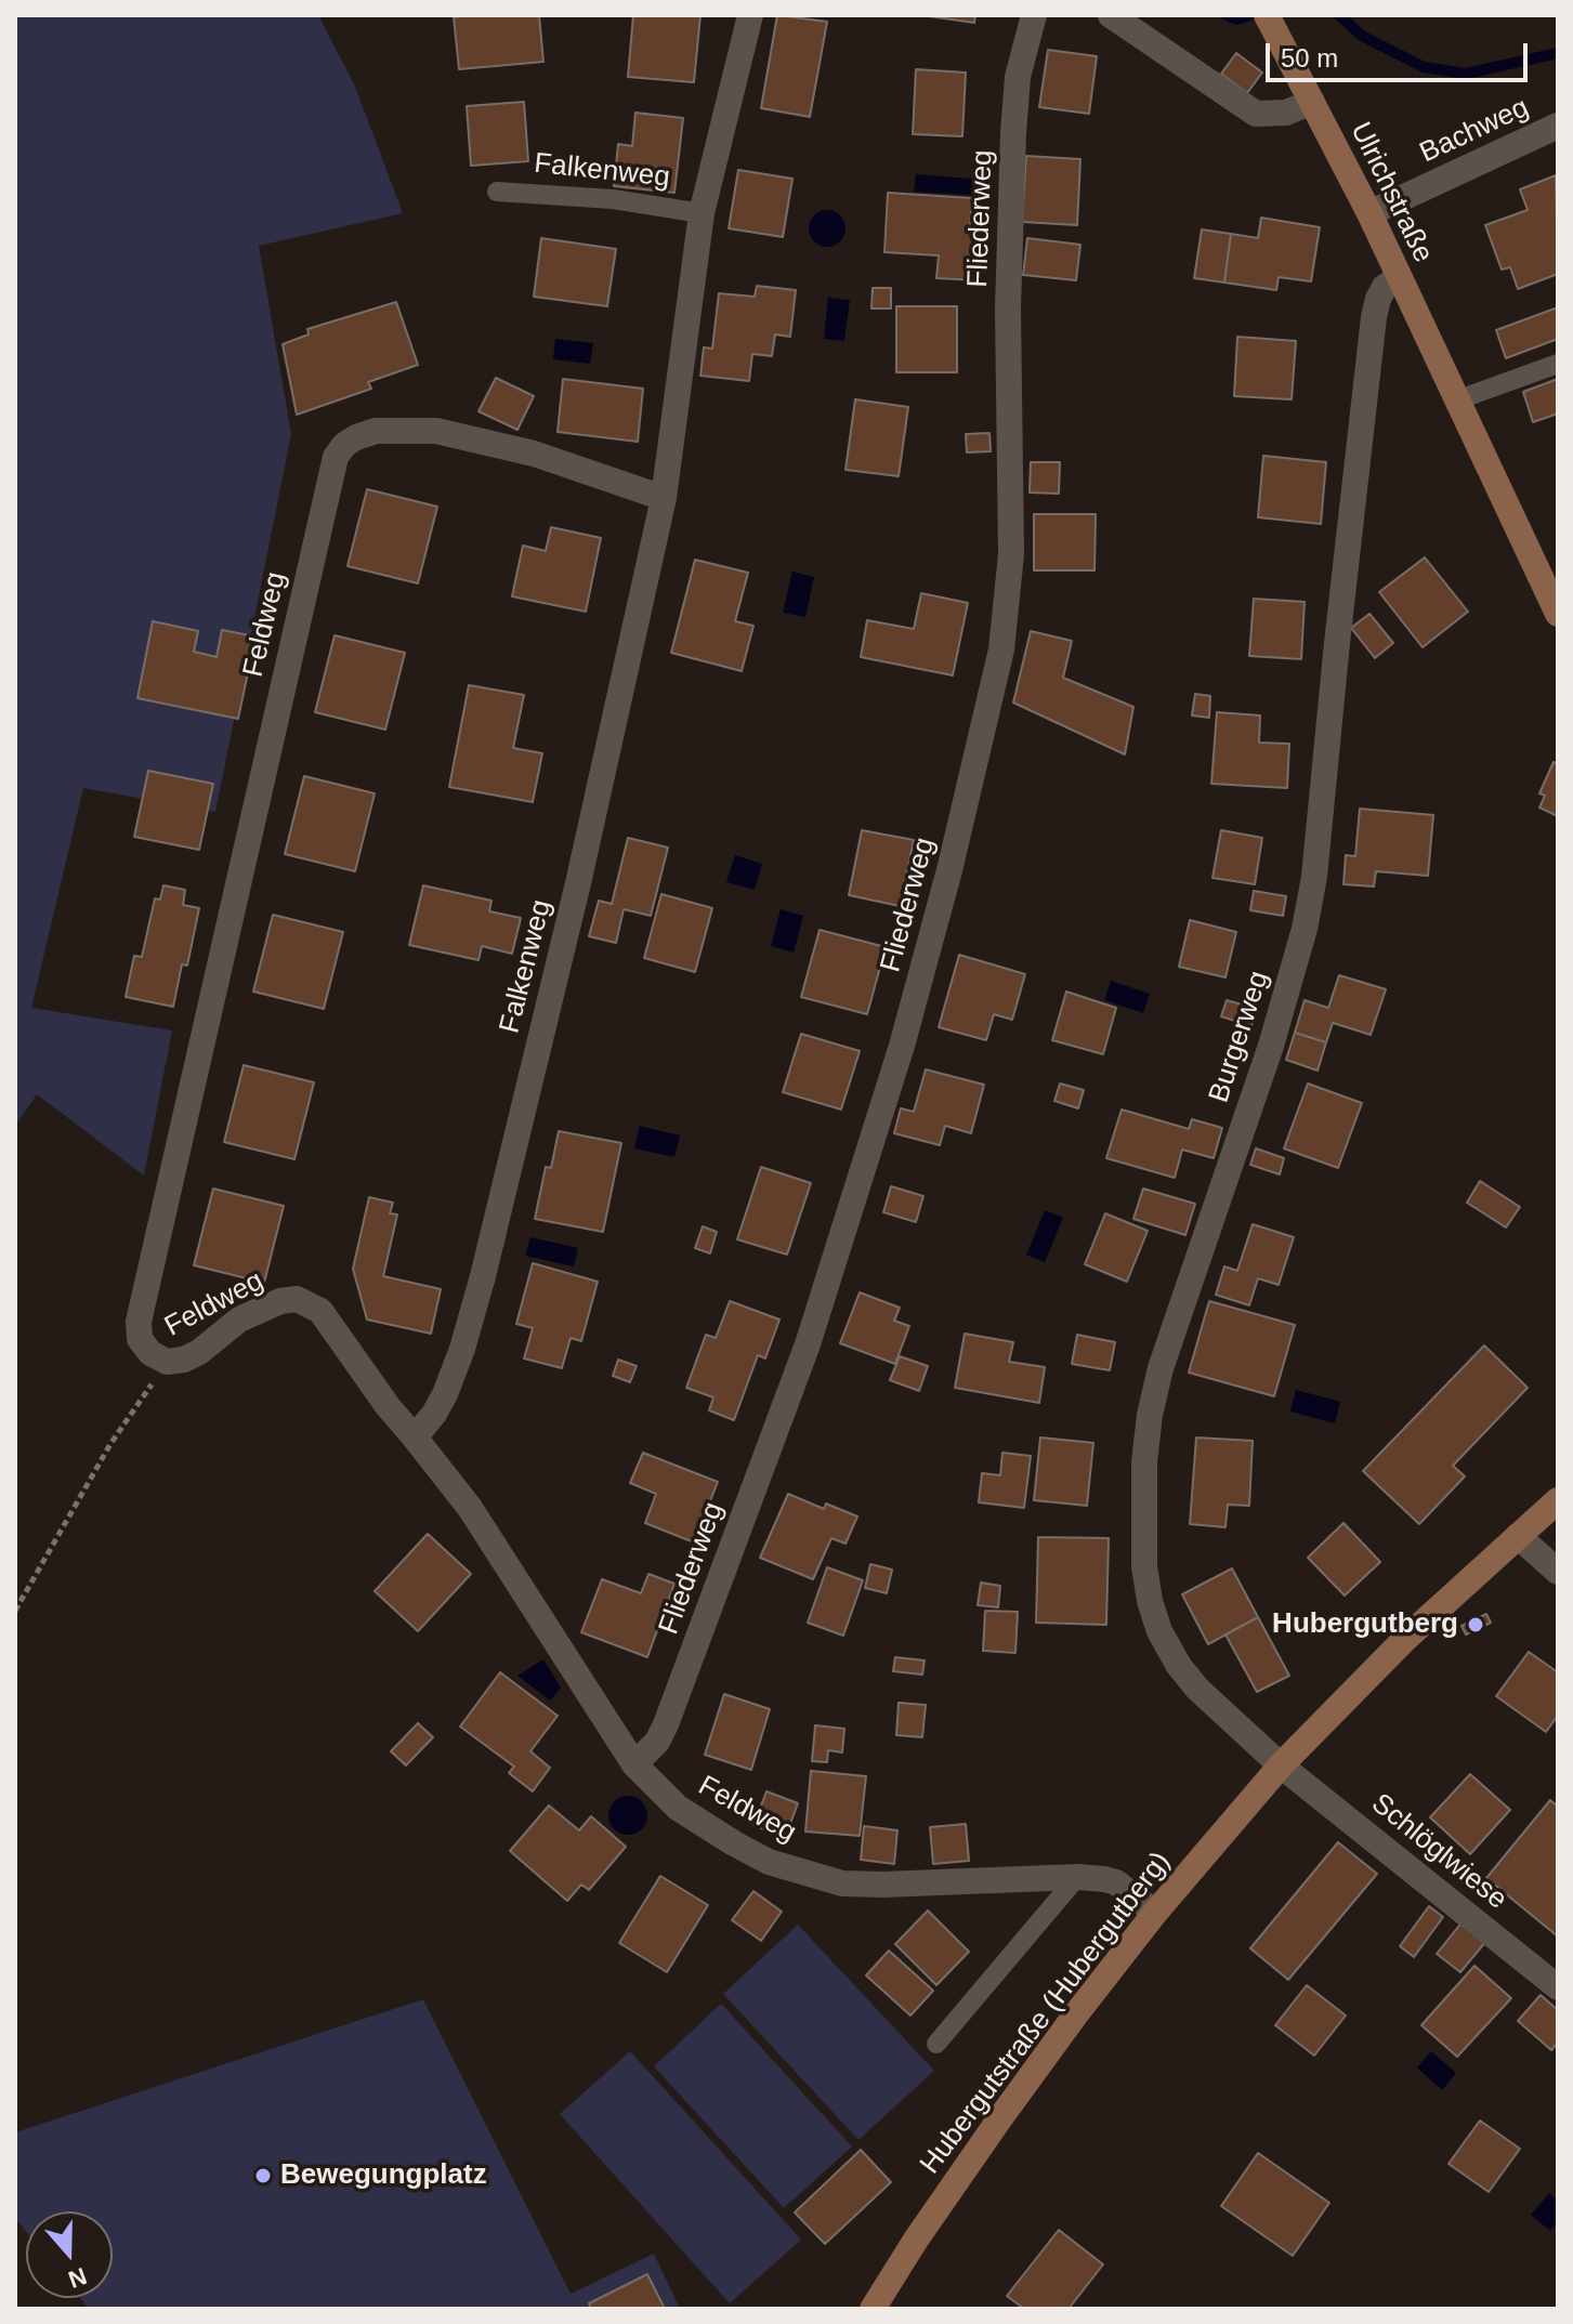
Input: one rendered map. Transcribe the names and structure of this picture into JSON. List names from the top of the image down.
{
  "streets": {
    "street": [
      "Bachweg",
      "Falkenweg",
      "Ulrichstraße",
      "Fliederweg",
      "Feldweg",
      "Burgerweg",
      "Schlöglwiese",
      "Hubergutstraße (Hubergutberg)"
    ]
  },
  "crossings": [
    ["Bachweg", "Ulrichstraße"],
    ["Falkenweg", "Feldweg"],
    ["Ulrichstraße", "Burgerweg"],
    ["Fliederweg", "Feldweg"],
    ["Feldweg", "Hubergutstraße (Hubergutberg)"],
    ["Burgerweg", "Schlöglwiese"],
    ["Burgerweg", "Hubergutstraße (Hubergutberg)"],
    ["Schlöglwiese", "Hubergutstraße (Hubergutberg)"]
  ],
  "places": ["Hubergutberg", "Bewegungplatz"],
  "scale_bar": "50 m",
  "north": "bottom"
}
